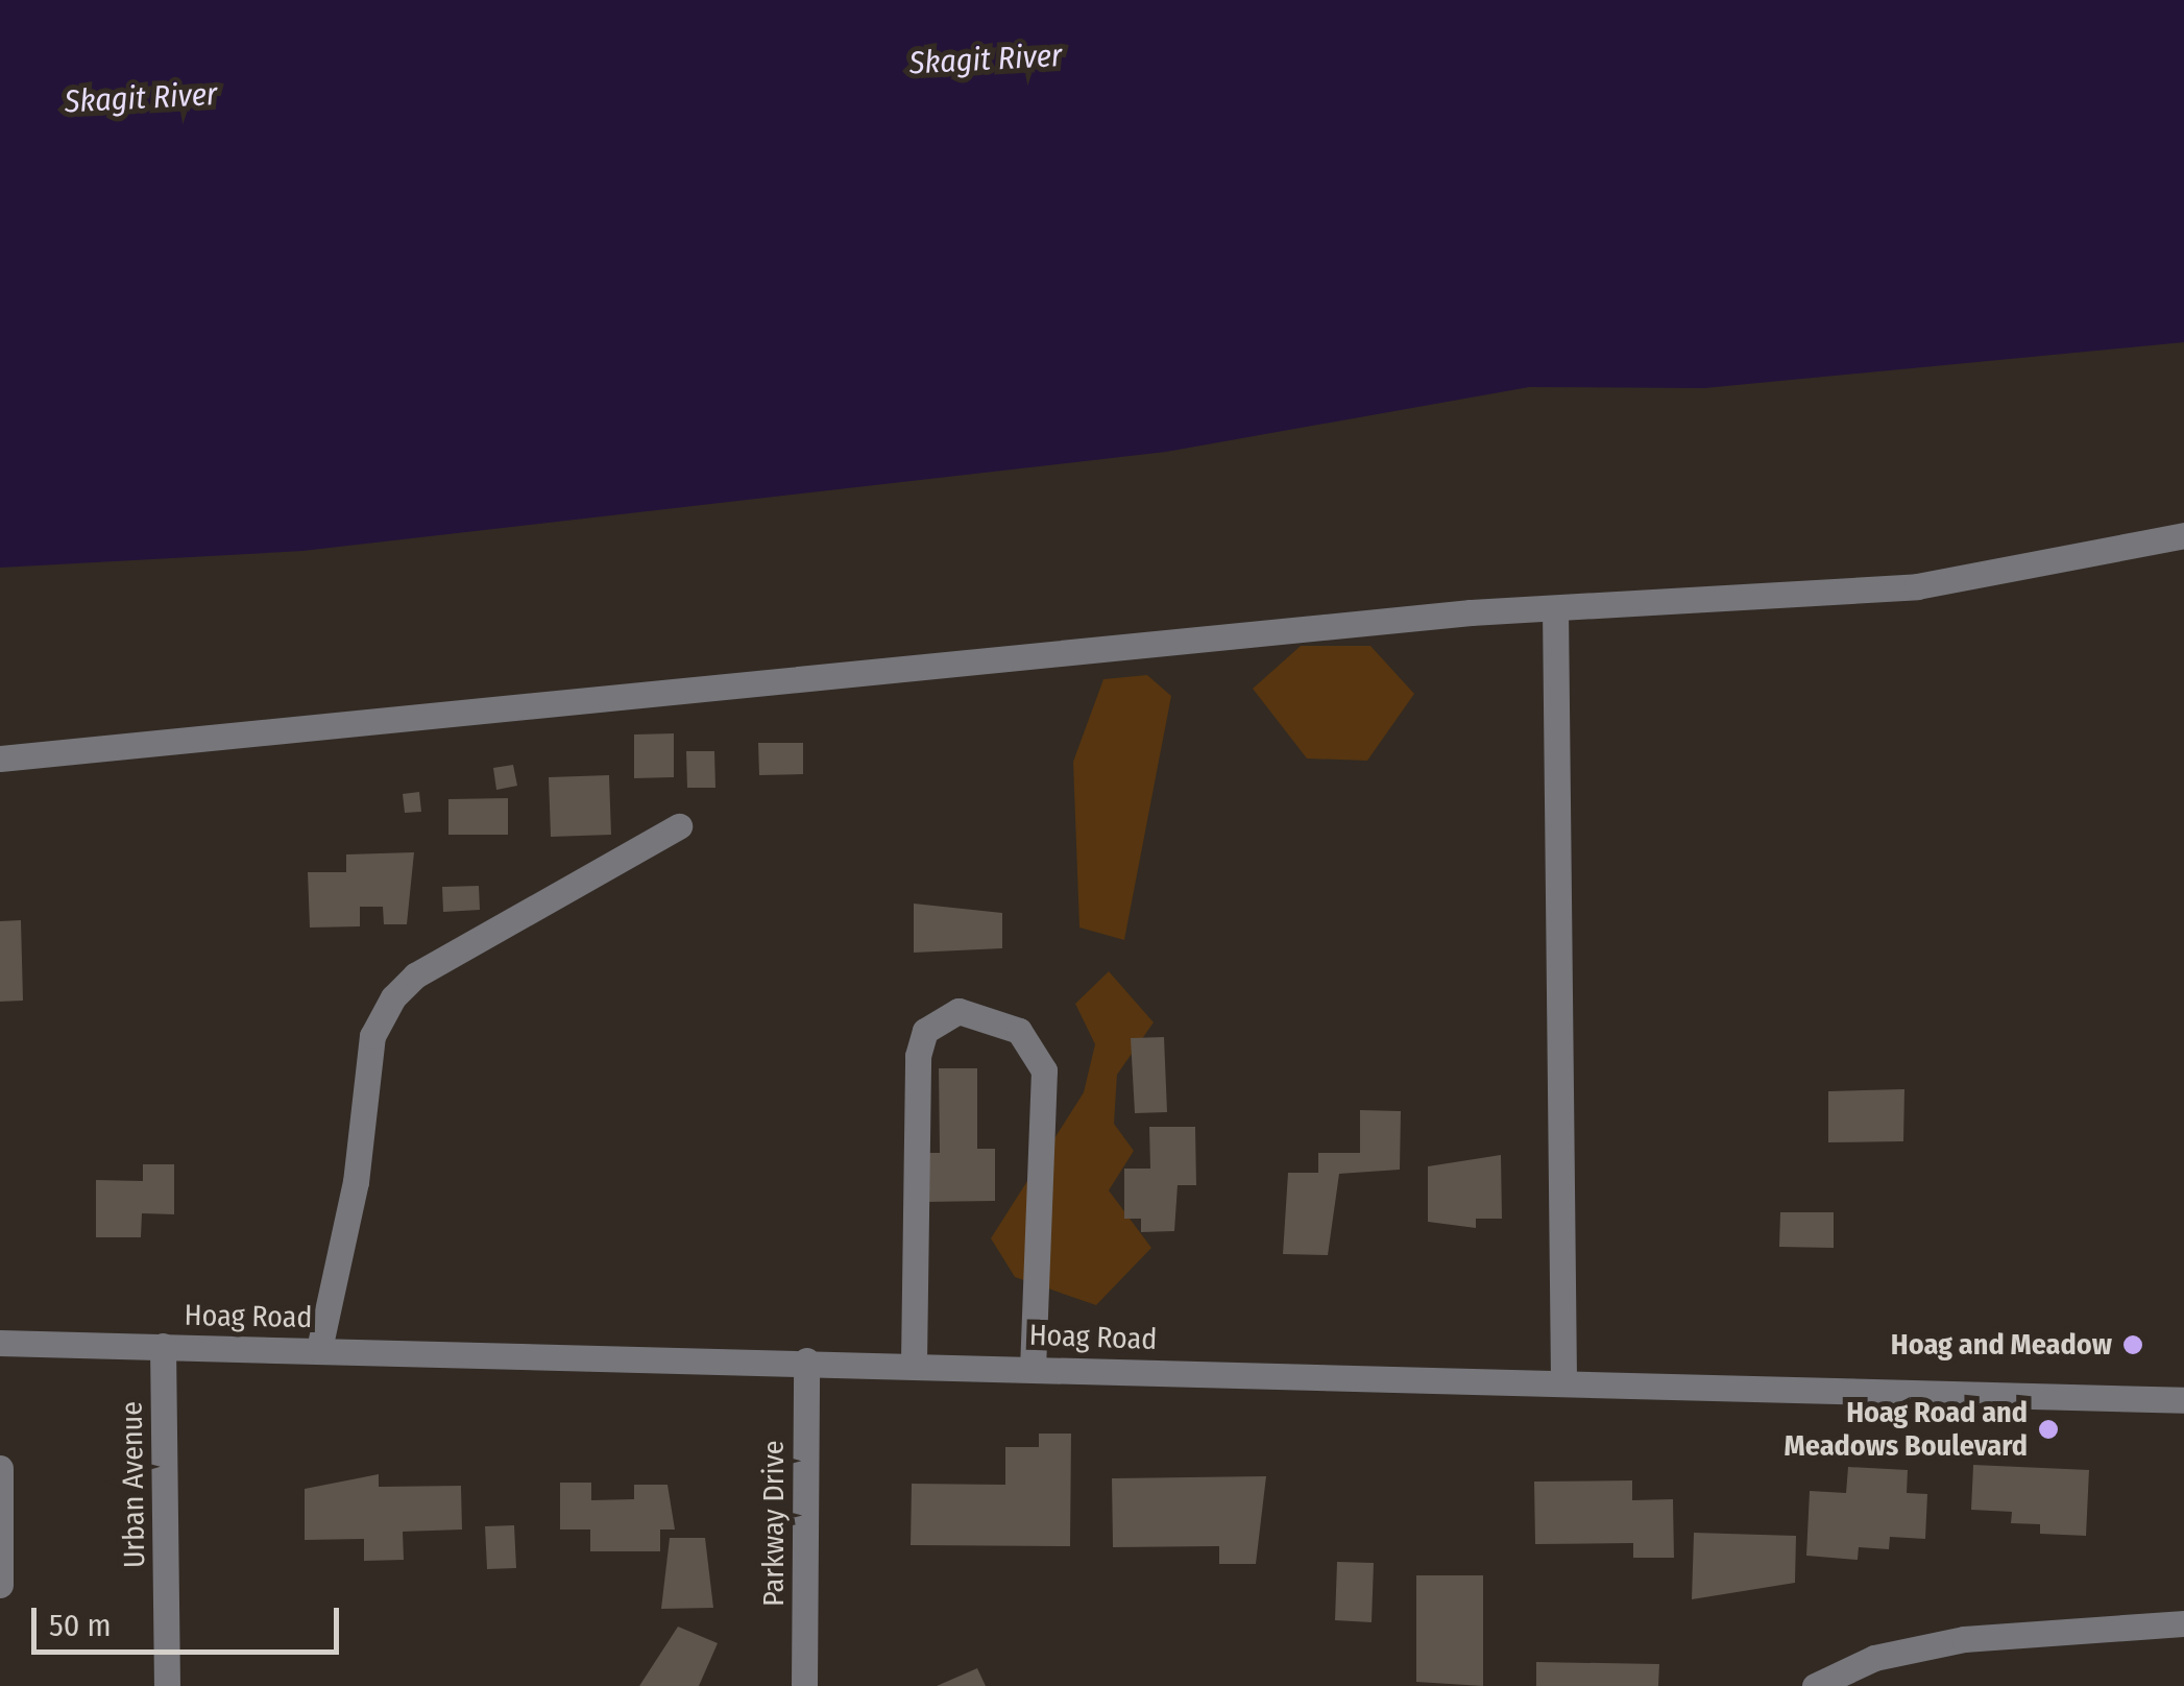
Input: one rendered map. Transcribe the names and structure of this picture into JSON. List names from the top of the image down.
{
  "streets": {
    "street": ["Hoag Road", "Urban Avenue", "Parkway Drive"]
  },
  "crossings": [
    ["Hoag Road", "Urban Avenue"],
    ["Hoag Road", "Parkway Drive"]
  ],
  "water": ["Skagit River"],
  "places": ["Hoag and Meadow", "Hoag Road and Meadows Boulevard"],
  "scale_bar": "50 m"
}
